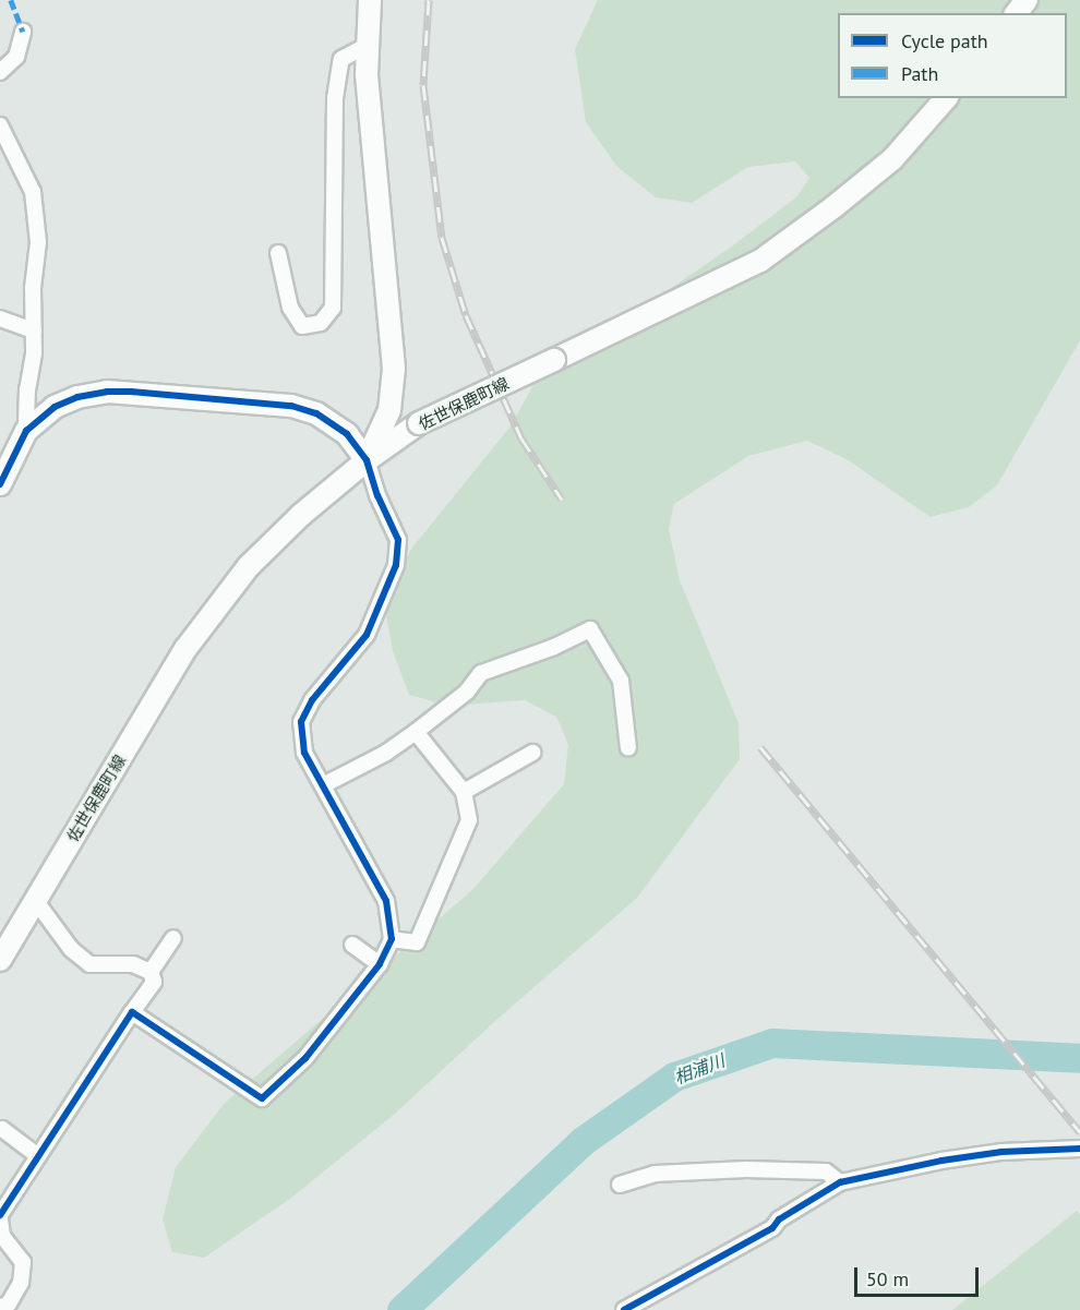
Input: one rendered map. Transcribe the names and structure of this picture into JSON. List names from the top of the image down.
{
  "streets": {
    "main road": ["佐世保鹿町線"]
  },
  "water": ["相浦川"],
  "legend": ["Cycle path", "Path"],
  "scale_bar": "50 m"
}
